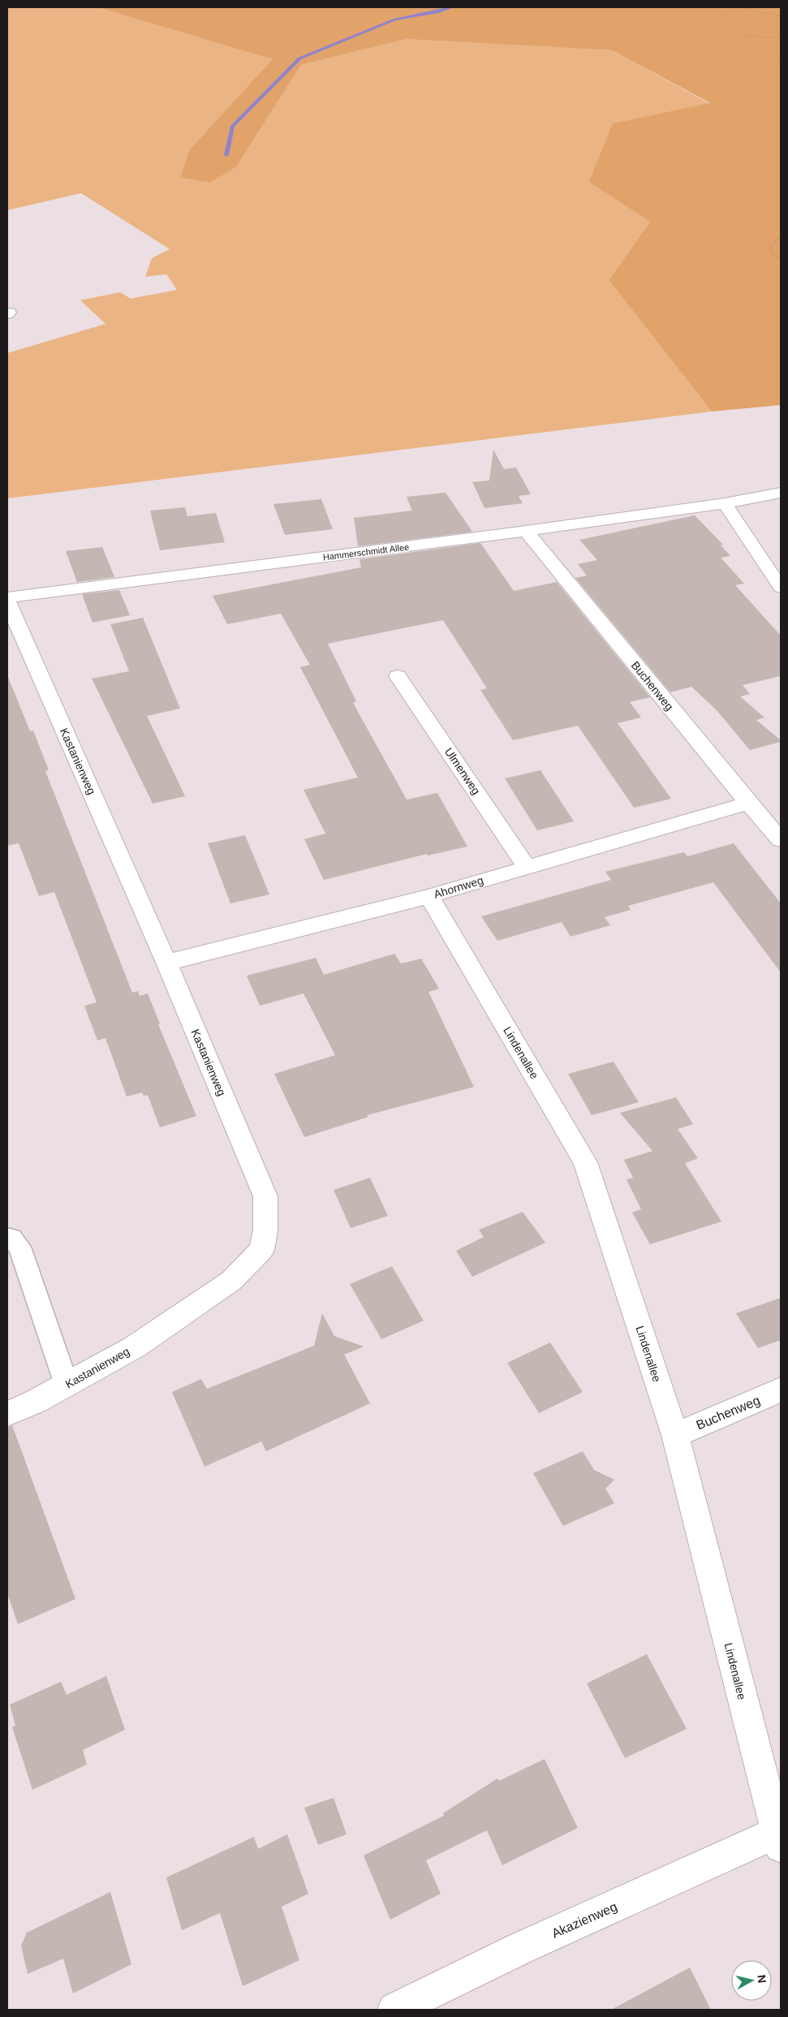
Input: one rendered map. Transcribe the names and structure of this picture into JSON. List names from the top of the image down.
{
  "streets": {
    "street": [
      "Hammerschmidt Allee",
      "Buchenweg",
      "Kastanienweg",
      "Ulmenweg",
      "Ahornweg",
      "Lindenallee",
      "Akazienweg"
    ]
  },
  "crossings": [
    ["Hammerschmidt Allee", "Buchenweg"],
    ["Buchenweg", "Ahornweg"],
    ["Buchenweg", "Lindenallee"],
    ["Kastanienweg", "Ahornweg"],
    ["Ulmenweg", "Ahornweg"],
    ["Ahornweg", "Lindenallee"],
    ["Lindenallee", "Akazienweg"]
  ],
  "north": "right"
}
